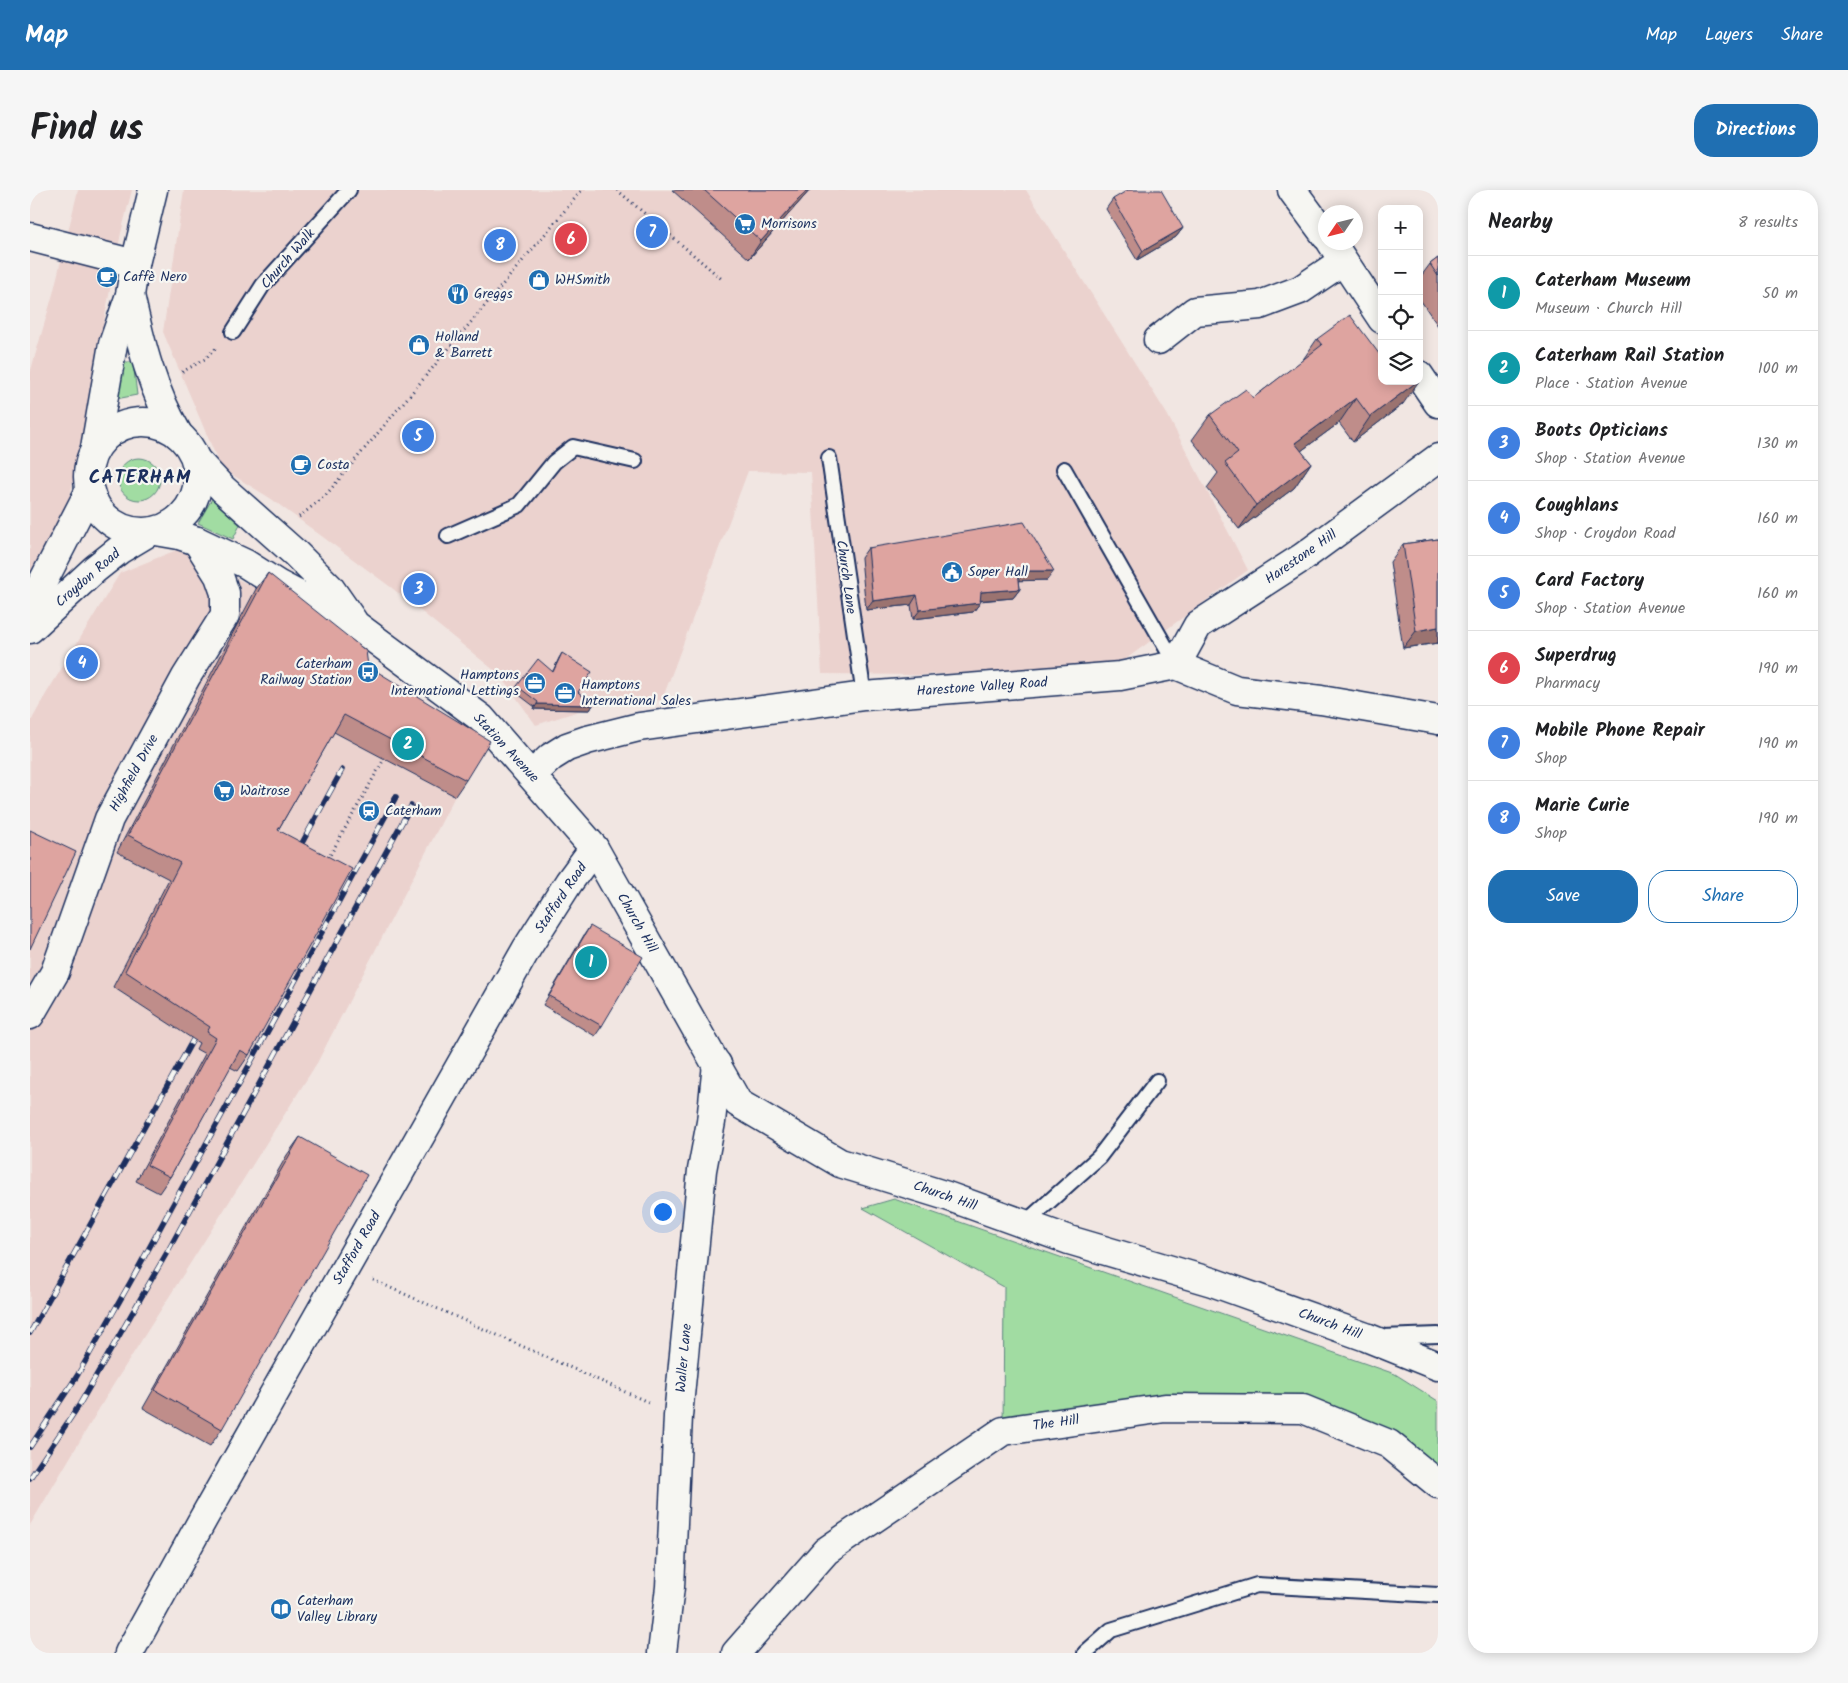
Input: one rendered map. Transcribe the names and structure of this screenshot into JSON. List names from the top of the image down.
{
  "streets": {
    "street": [
      "Harestone Hill",
      "Croydon Road",
      "Harestone Valley Road",
      "Station Avenue",
      "Highfield Drive",
      "Stafford Road",
      "Church Hill",
      "Waller Lane",
      "The Hill"
    ],
    "lane": ["Church Walk", "Church Lane"]
  },
  "crossings": [
    ["Harestone Hill", "Harestone Valley Road"],
    ["Church Lane", "Harestone Valley Road"],
    ["Croydon Road", "Station Avenue"],
    ["Harestone Valley Road", "Station Avenue"],
    ["Station Avenue", "Highfield Drive"],
    ["Station Avenue", "Stafford Road"],
    ["Station Avenue", "Church Hill"],
    ["Stafford Road", "Church Hill"],
    ["Church Hill", "Waller Lane"]
  ],
  "districts": ["CATERHAM"],
  "places": {
    "supermarket": ["Morrisons", "Waitrose"],
    "cafe": ["Caffè Nero", "Costa"],
    "shop": ["WHSmith", "Holland & Barrett"],
    "restaurant": ["Greggs"],
    "public building": ["Soper Hall"],
    "bus stop": ["Caterham Railway Station"],
    "office": ["Hamptons International Lettings", "Hamptons International Sales"],
    "station": ["Caterham"],
    "library": ["Caterham Valley Library"]
  },
  "north": "bottom left",
  "page": {
    "header": "Map",
    "nav": ["Map", "Layers", "Share"],
    "title": "Find us",
    "buttons": [
      "Directions",
      ["Save", "Share"]
    ],
    "heading": ["Nearby", "8 results"],
    "map_buttons": ["+", "−"],
    "pins": [
      "7",
      "6",
      "8",
      "5",
      "3",
      "4",
      "2",
      "1"
    ],
    "list": [
      {
        "mark": "1",
        "name": "Caterham Museum",
        "note": "Museum · Church Hill",
        "value": "50 m"
      },
      {
        "mark": "2",
        "name": "Caterham Rail Station",
        "note": "Place · Station Avenue",
        "value": "100 m"
      },
      {
        "mark": "3",
        "name": "Boots Opticians",
        "note": "Shop · Station Avenue",
        "value": "130 m"
      },
      {
        "mark": "4",
        "name": "Coughlans",
        "note": "Shop · Croydon Road",
        "value": "160 m"
      },
      {
        "mark": "5",
        "name": "Card Factory",
        "note": "Shop · Station Avenue",
        "value": "160 m"
      },
      {
        "mark": "6",
        "name": "Superdrug",
        "note": "Pharmacy",
        "value": "190 m"
      },
      {
        "mark": "7",
        "name": "Mobile Phone Repair",
        "note": "Shop",
        "value": "190 m"
      },
      {
        "mark": "8",
        "name": "Marie Curie",
        "note": "Shop",
        "value": "190 m"
      }
    ]
  }
}
